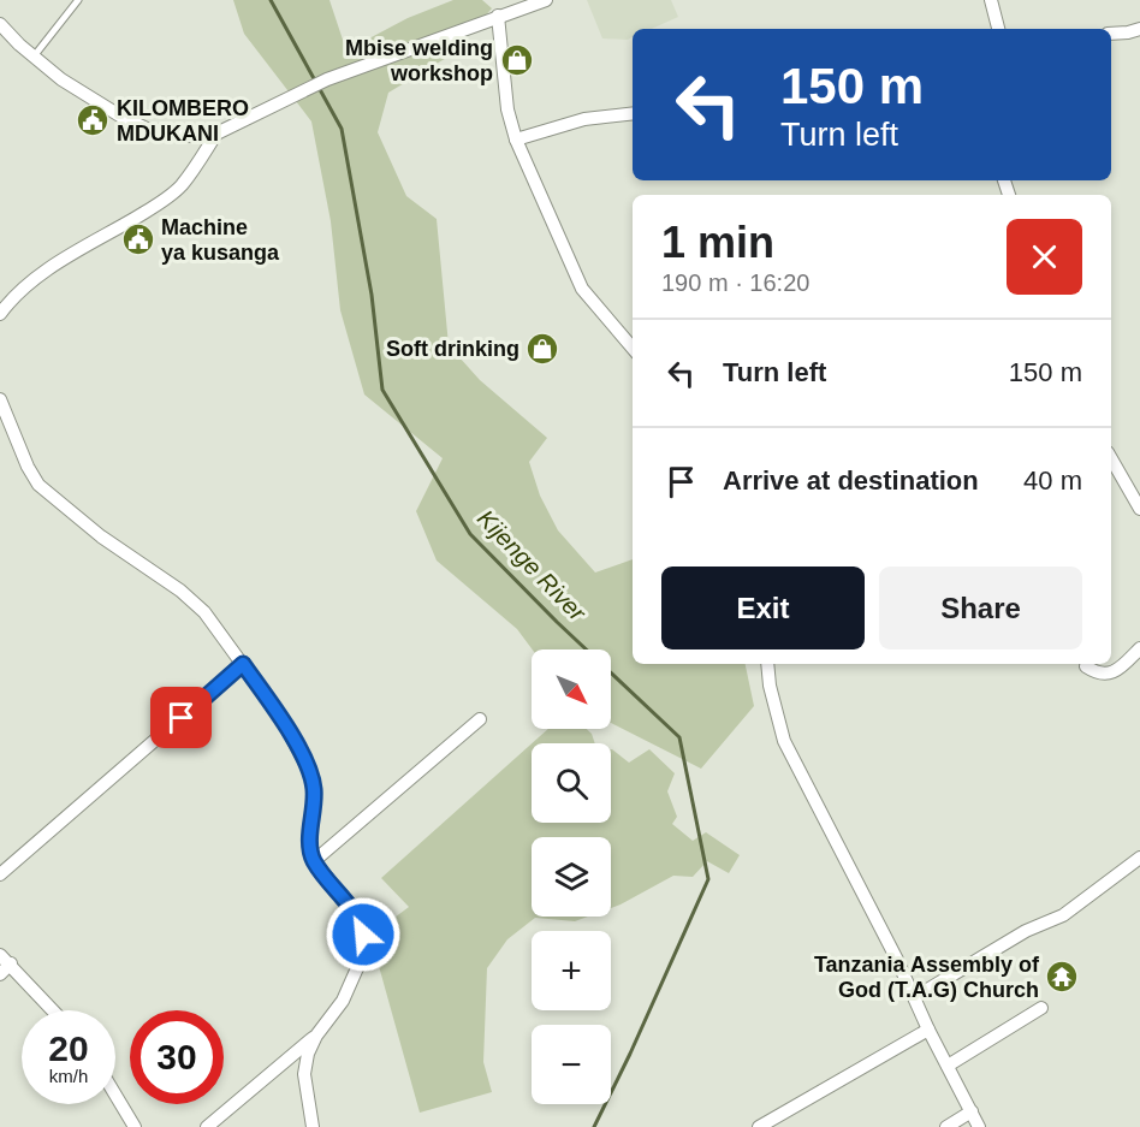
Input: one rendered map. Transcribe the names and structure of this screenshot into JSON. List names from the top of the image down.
{
  "water": ["Kijenge River"],
  "places": {
    "shop": ["Mbise welding workshop", "Soft drinking"],
    "public building": ["KILOMBERO MDUKANI", "Machine ya kusanga"],
    "temple": ["Tanzania Assembly of God (T.A.G) Church"]
  },
  "north": "bottom right",
  "page": {
    "turn": ["150 m", "Turn left"],
    "heading": ["1 min", "190 m · 16:20"],
    "list": [
      {
        "name": "Turn left",
        "value": "150 m"
      },
      {
        "name": "Arrive at destination",
        "value": "40 m"
      }
    ],
    "buttons": ["Exit", "Share"],
    "map_buttons": ["+", "−"],
    "speed": "20 km/h",
    "limit": "30"
  }
}
